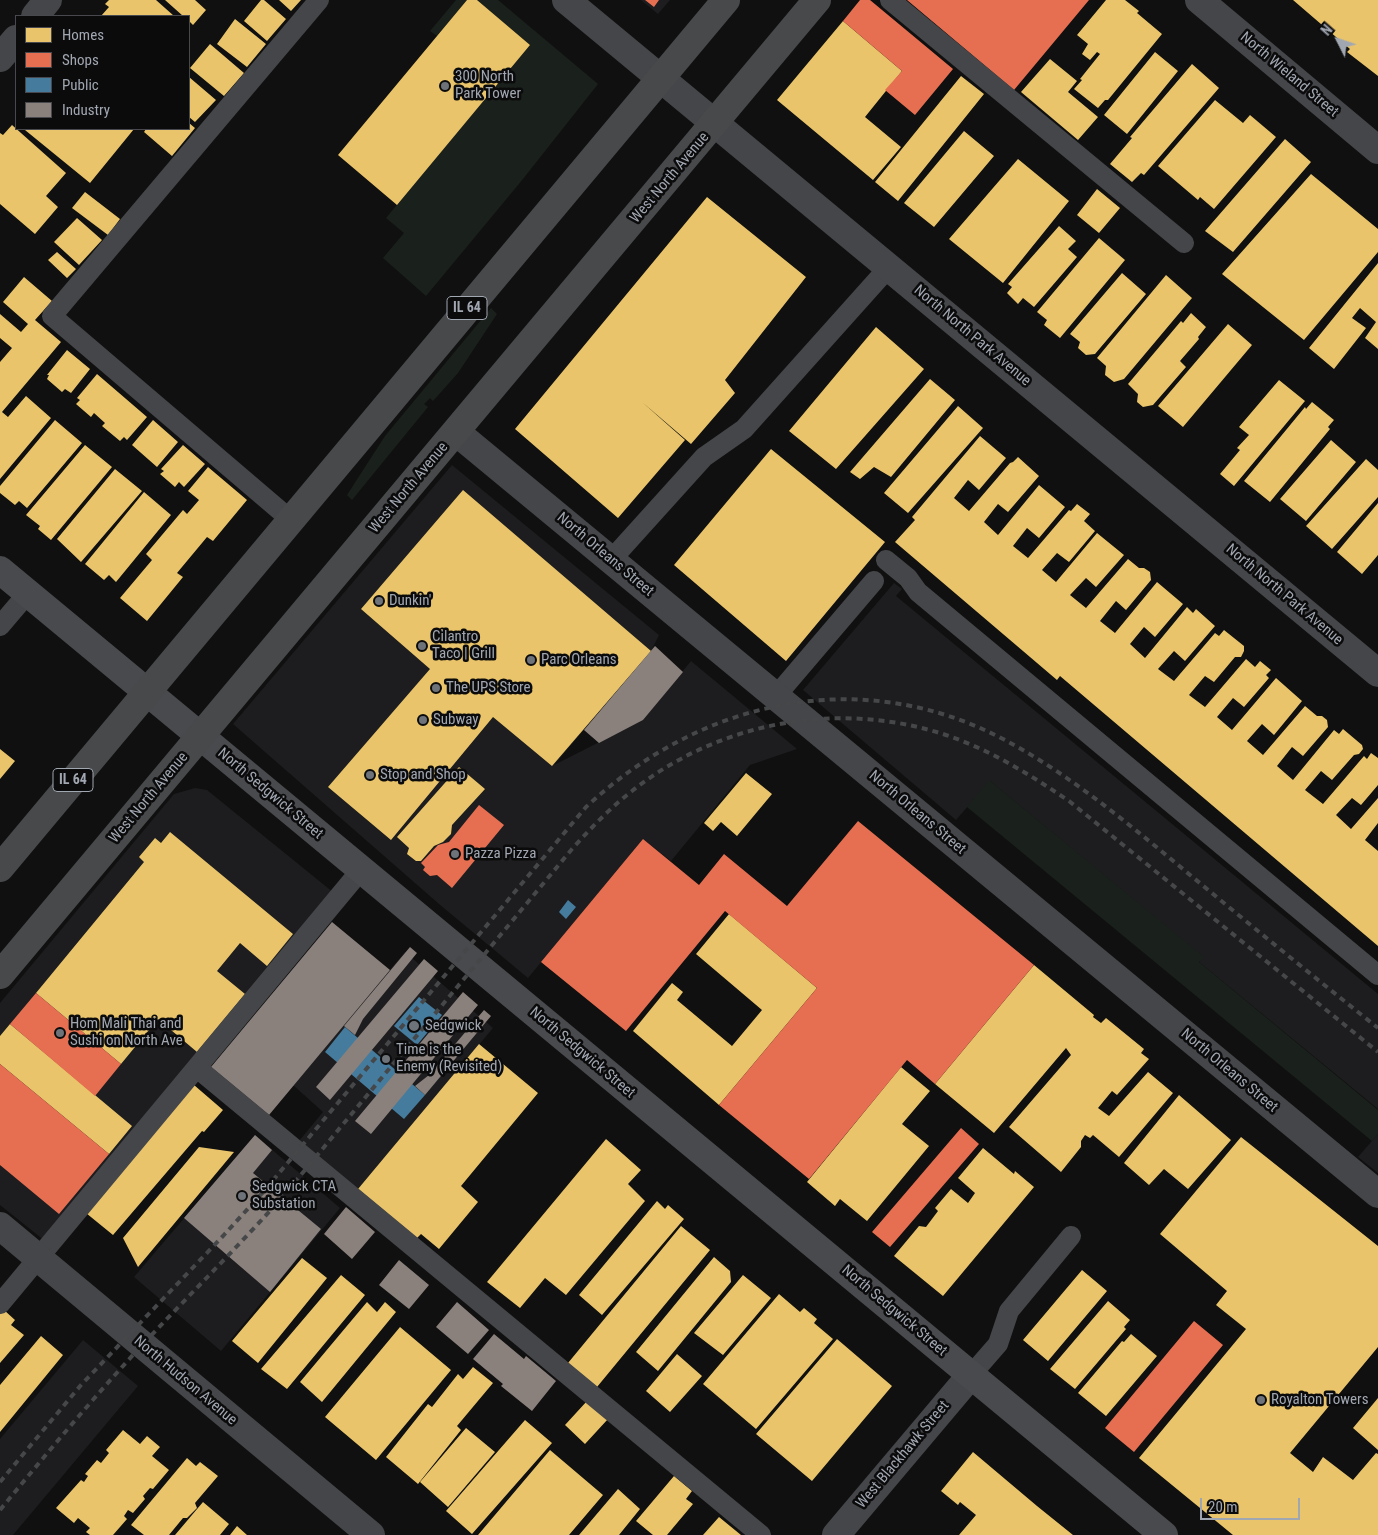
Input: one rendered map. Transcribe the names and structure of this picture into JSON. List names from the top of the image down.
{
  "streets": {
    "main road": ["West North Avenue", "IL 64"],
    "street": [
      "North Wieland Street",
      "North North Park Avenue",
      "North Orleans Street",
      "North Sedgwick Street",
      "North Hudson Avenue",
      "West Blackhawk Street"
    ]
  },
  "crossings": [
    ["West North Avenue", "North North Park Avenue"],
    ["West North Avenue", "North Orleans Street"],
    ["West North Avenue", "North Sedgwick Street"],
    ["IL 64", "North North Park Avenue"],
    ["IL 64", "North Sedgwick Street"],
    ["North Sedgwick Street", "West Blackhawk Street"]
  ],
  "places": [
    "300 North Park Tower",
    "Dunkin'",
    "Cilantro Taco | Grill",
    "Parc Orleans",
    "The UPS Store",
    "Subway",
    "Stop and Shop",
    "Pazza Pizza",
    "Sedgwick",
    "Hom Mali Thai and Sushi on North Ave",
    "Time is the Enemy (Revisited)",
    "Sedgwick CTA Substation",
    "Royalton Towers"
  ],
  "legend": [
    "Homes",
    "Shops",
    "Public",
    "Industry"
  ],
  "scale_bar": "20 m",
  "north": "top left"
}
